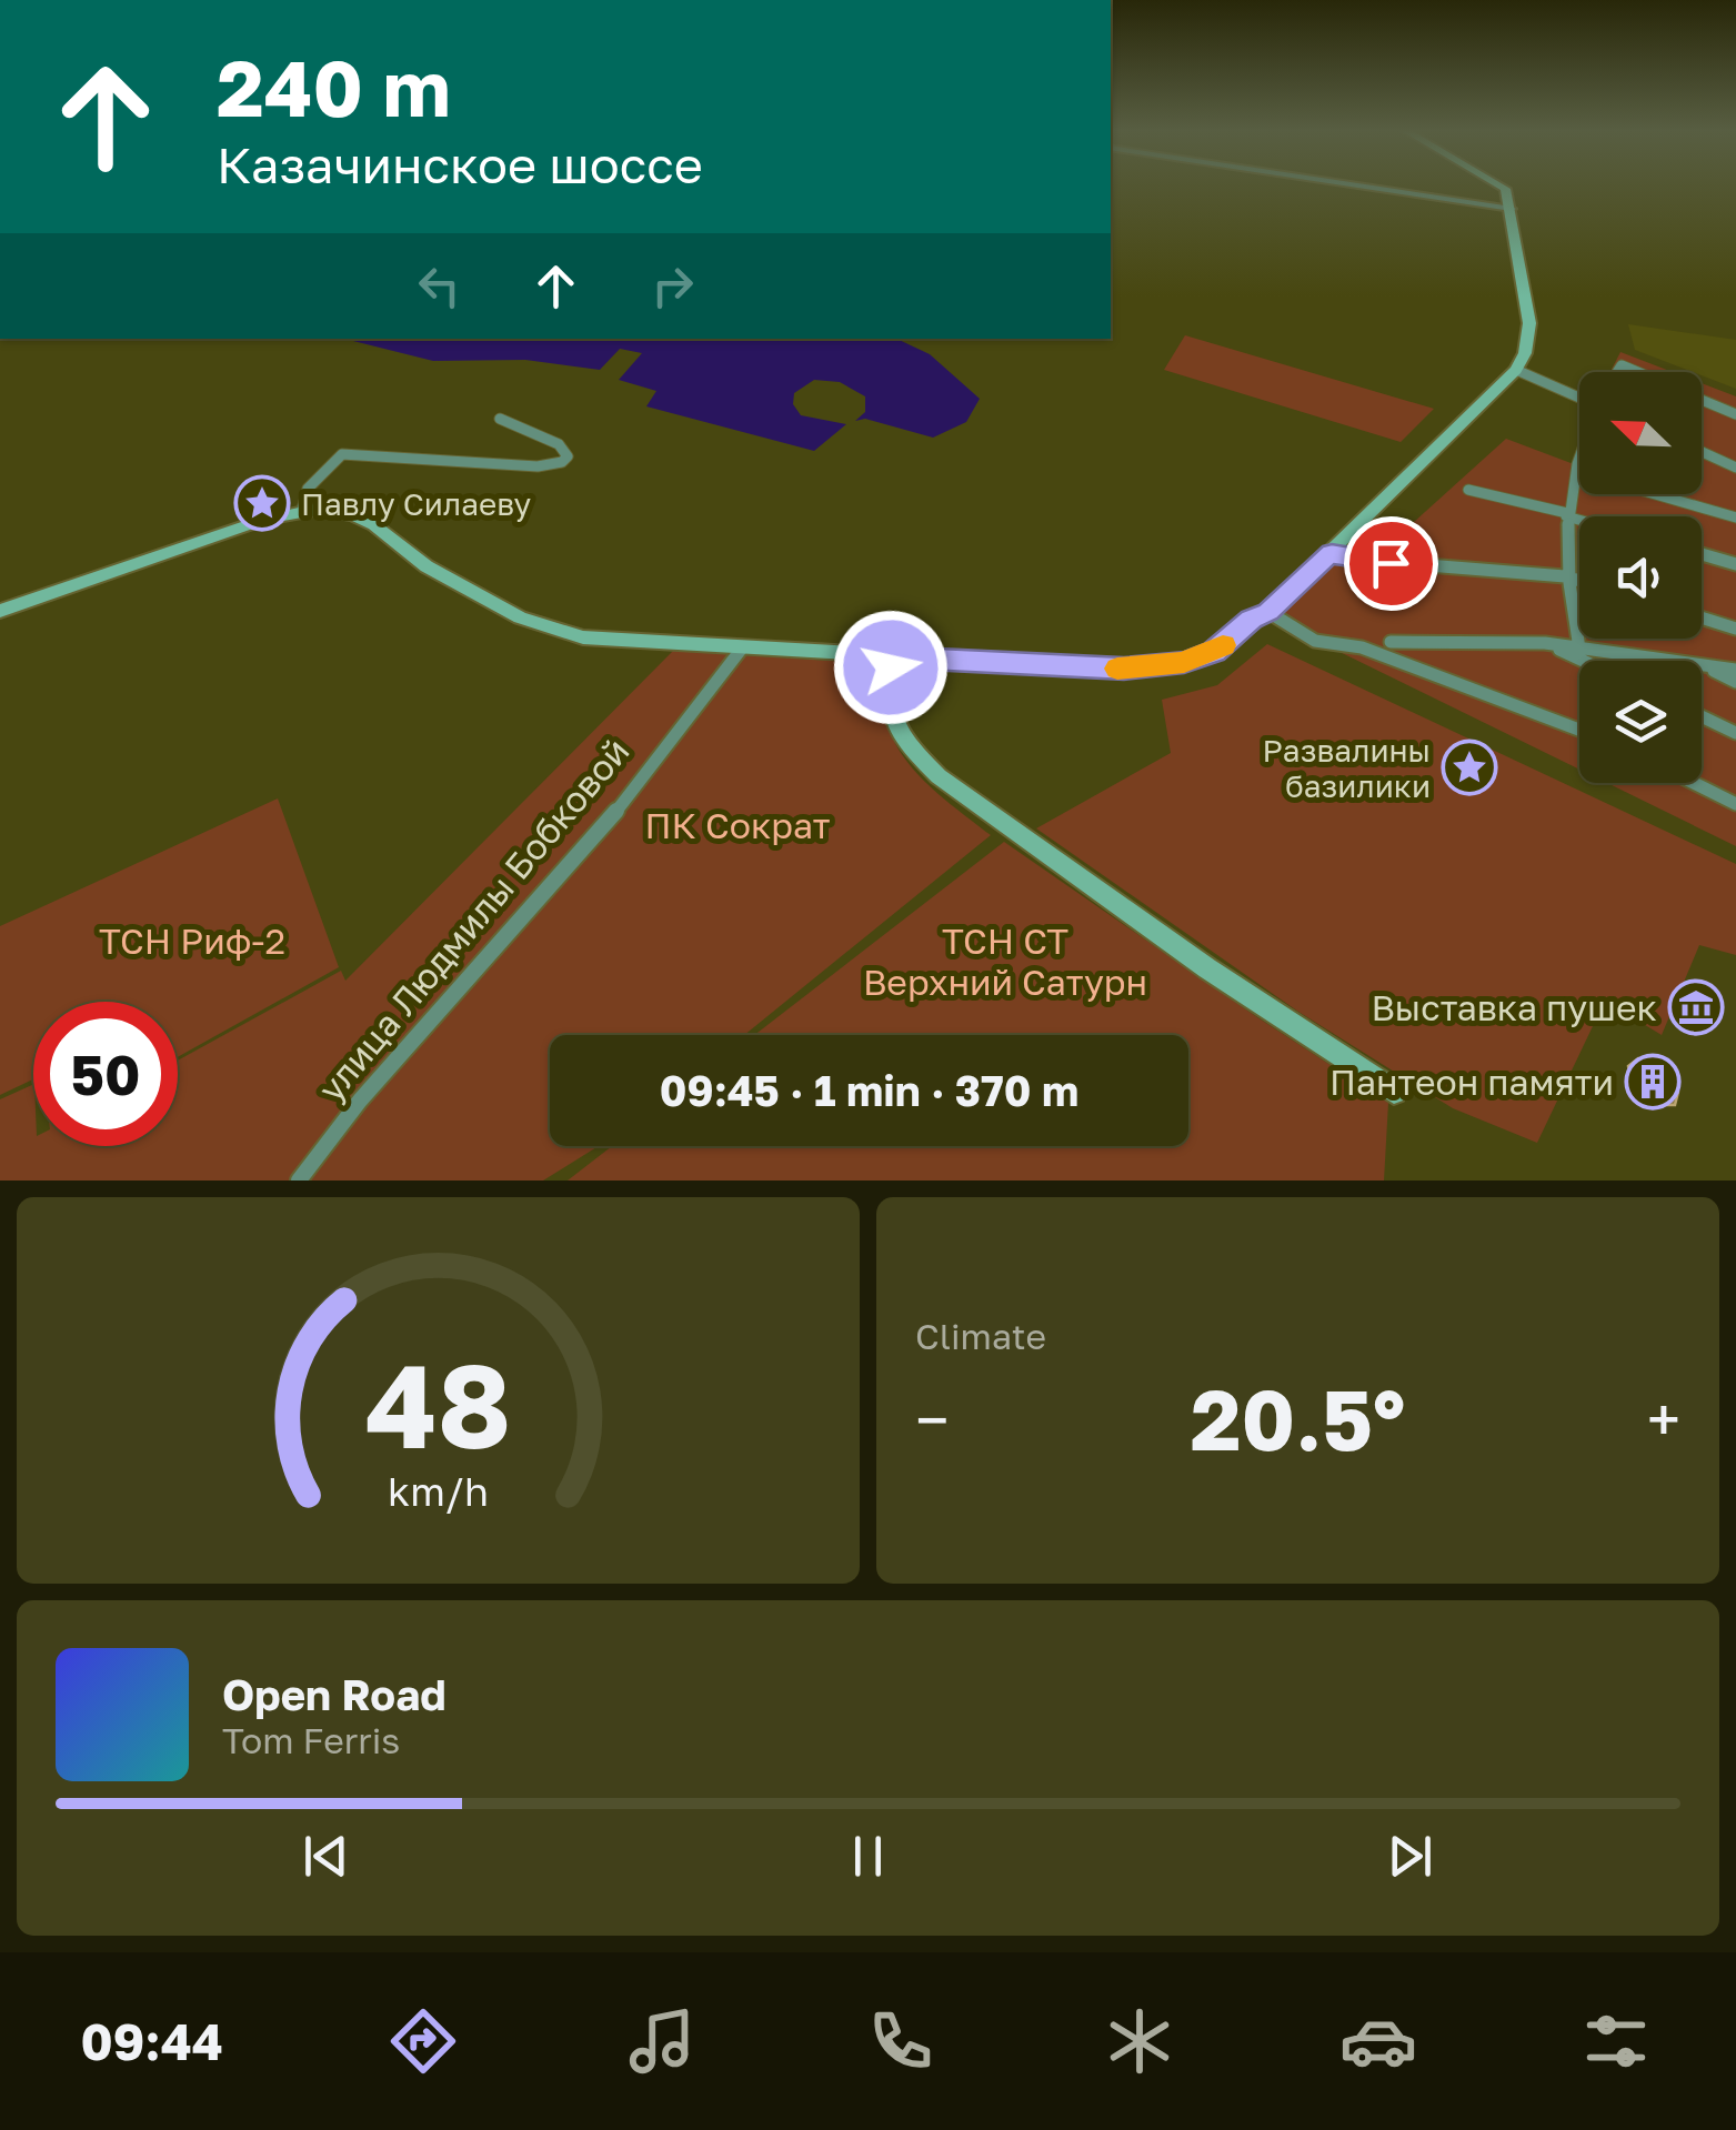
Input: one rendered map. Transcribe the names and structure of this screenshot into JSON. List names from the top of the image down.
{
  "streets": {
    "street": ["улица Людмилы Бобковой"]
  },
  "parks": ["ПК Сократ", "ТСН Риф-2", "ТСН СТ Верхний Сатурн"],
  "places": {
    "place": ["Павлу Силаеву", "Развалины базилики"],
    "museum": ["Выставка пушек"],
    "building": ["Пантеон памяти"]
  },
  "north": "top left",
  "page": {
    "turn": ["240 m", "Казачинское шоссе"],
    "limit": "50",
    "trip": "09:45 · 1 min · 370 m",
    "tile": "Climate",
    "heat": ["−", "20.5°", "+"],
    "song": ["Open Road", "Tom Ferris"],
    "tabs": "09:44",
    "gauge": ["48", "km/h"]
  }
}
